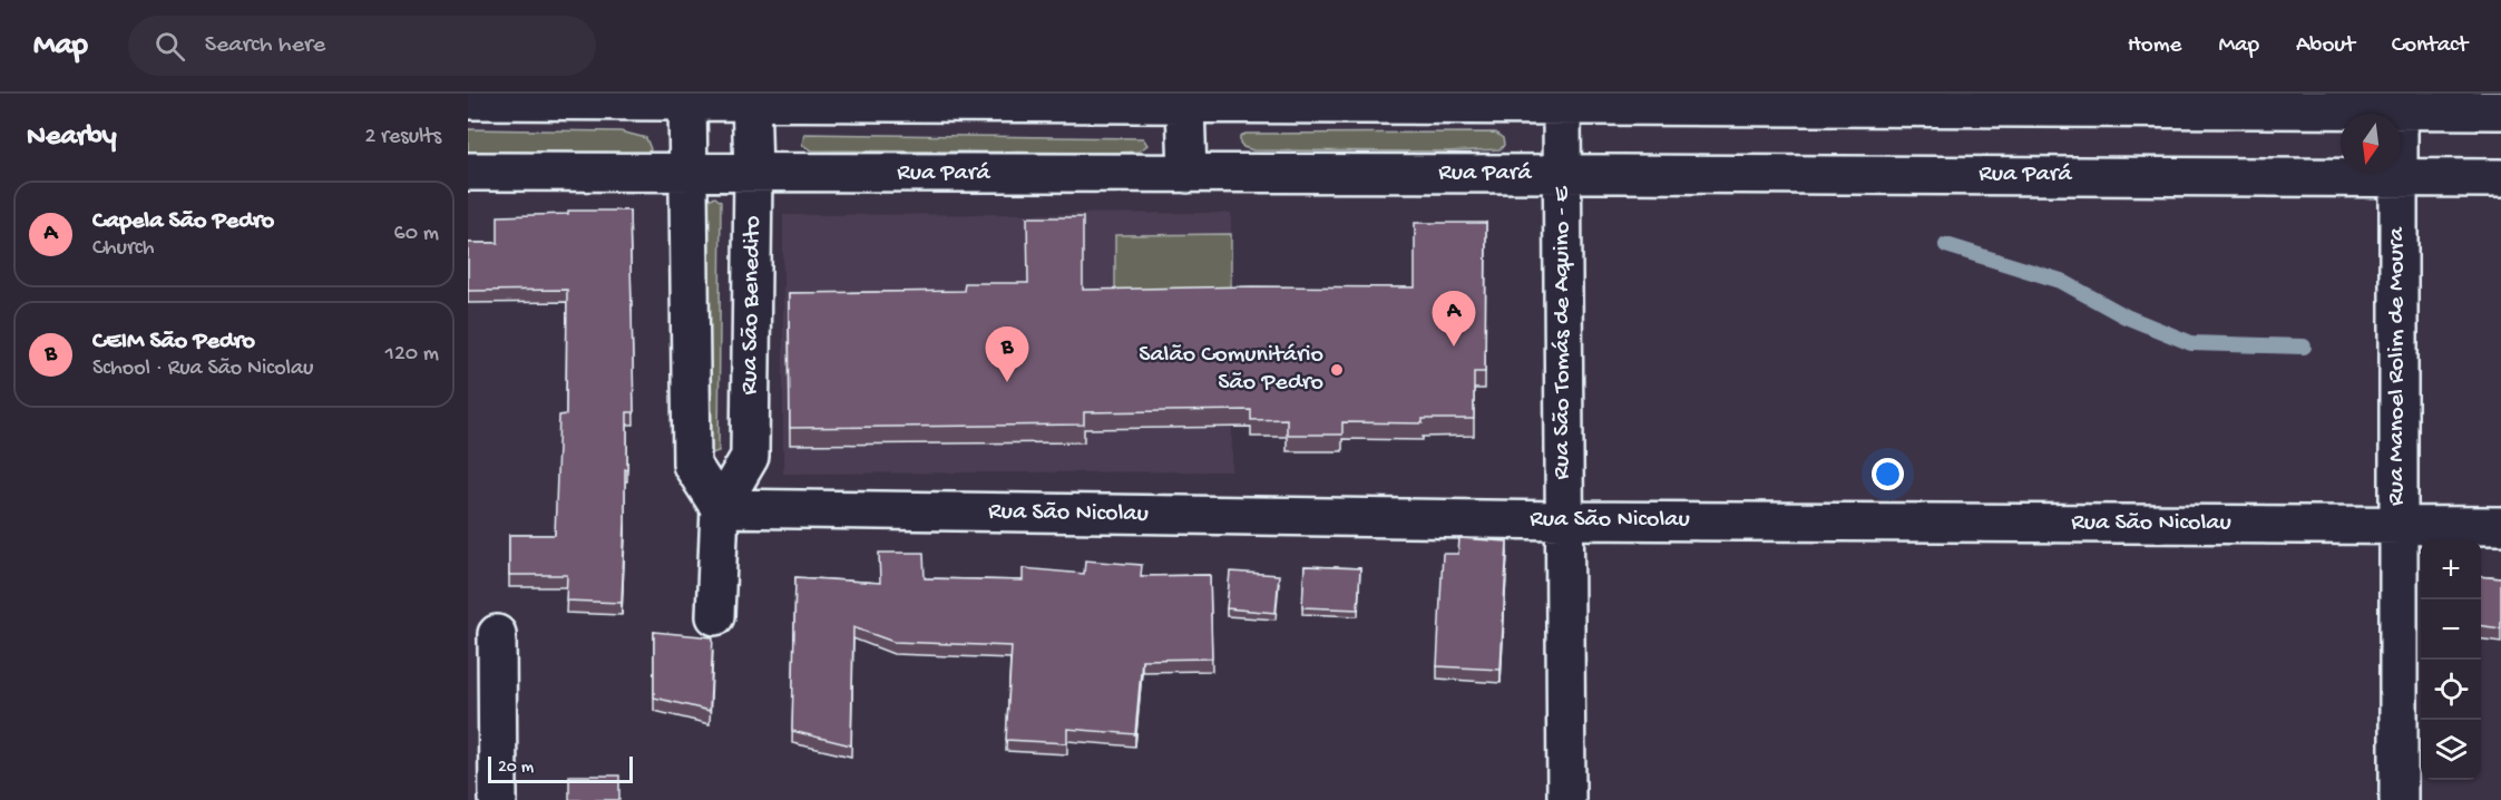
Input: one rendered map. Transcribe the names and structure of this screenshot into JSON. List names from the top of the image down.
{
  "streets": {
    "street": [
      "Rua Pará",
      "Rua São Benedito",
      "Rua São Tomás de Aquino - E",
      "Rua Manoel Rolim de Moura",
      "Rua São Nicolau"
    ]
  },
  "crossings": [
    ["Rua Pará", "Rua São Benedito"],
    ["Rua Pará", "Rua São Tomás de Aquino - E"],
    ["Rua Pará", "Rua Manoel Rolim de Moura"],
    ["Rua São Benedito", "Rua São Nicolau"],
    ["Rua São Tomás de Aquino - E", "Rua São Nicolau"],
    ["Rua Manoel Rolim de Moura", "Rua São Nicolau"]
  ],
  "places": ["Salão Comunitário São Pedro"],
  "scale_bar": "20 m",
  "north": "bottom",
  "page": {
    "header": "Map",
    "search": "Search here",
    "nav": [
      "Home",
      "Map",
      "About",
      "Contact"
    ],
    "heading": ["Nearby", "2 results"],
    "list": [
      {
        "mark": "A",
        "name": "Capela São Pedro",
        "note": "Church",
        "value": "60 m"
      },
      {
        "mark": "B",
        "name": "CEIM São Pedro",
        "note": "School · Rua São Nicolau",
        "value": "120 m"
      }
    ],
    "pins": ["A", "B"],
    "map_buttons": ["+", "−"],
    "scale": "20 m"
  }
}
